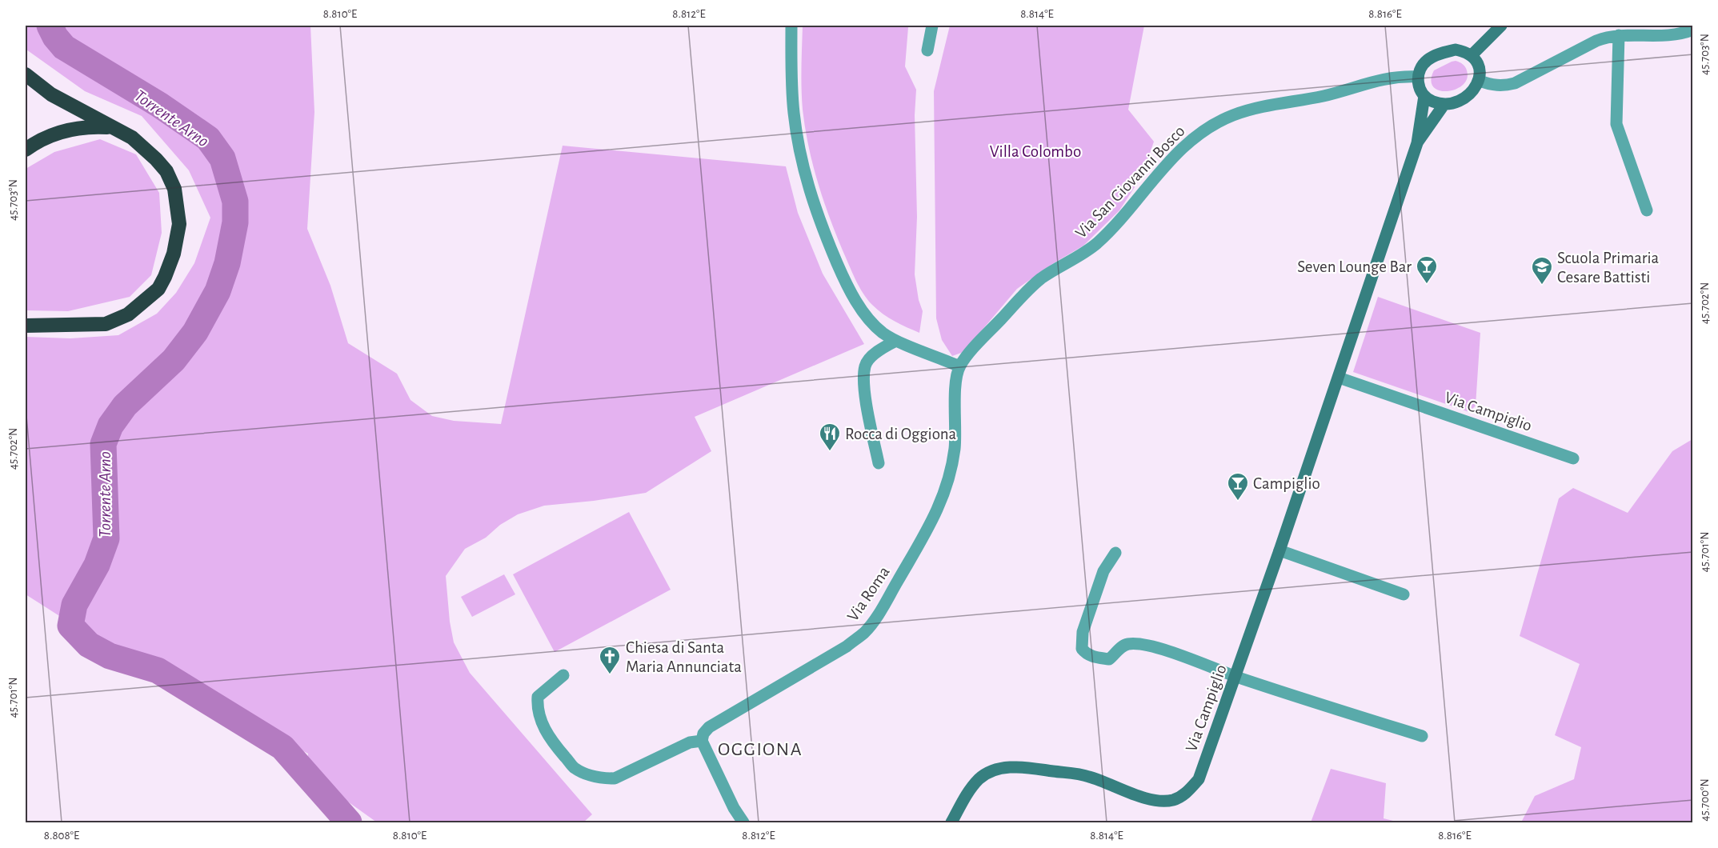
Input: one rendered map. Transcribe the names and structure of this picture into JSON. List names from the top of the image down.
{
  "streets": {
    "street": ["Via San Giovanni Bosco", "Via Campiglio", "Via Roma"]
  },
  "crossings": [
    ["Via San Giovanni Bosco", "Via Campiglio"],
    ["Via San Giovanni Bosco", "Via Roma"]
  ],
  "districts": ["OGGIONA"],
  "water": ["Torrente Arno"],
  "parks": ["Villa Colombo"],
  "places": {
    "bar": ["Seven Lounge Bar", "Campiglio"],
    "school or university": ["Scuola Primaria Cesare Battisti"],
    "restaurant": ["Rocca di Oggiona"],
    "church": ["Chiesa di Santa Maria Annunciata"]
  },
  "coordinates": [
    "8.810°E",
    "8.812°E",
    "8.814°E",
    "8.816°E",
    "45.703°N",
    "45.702°N",
    "45.701°N",
    "45.700°N",
    "8.808°E"
  ]
}
